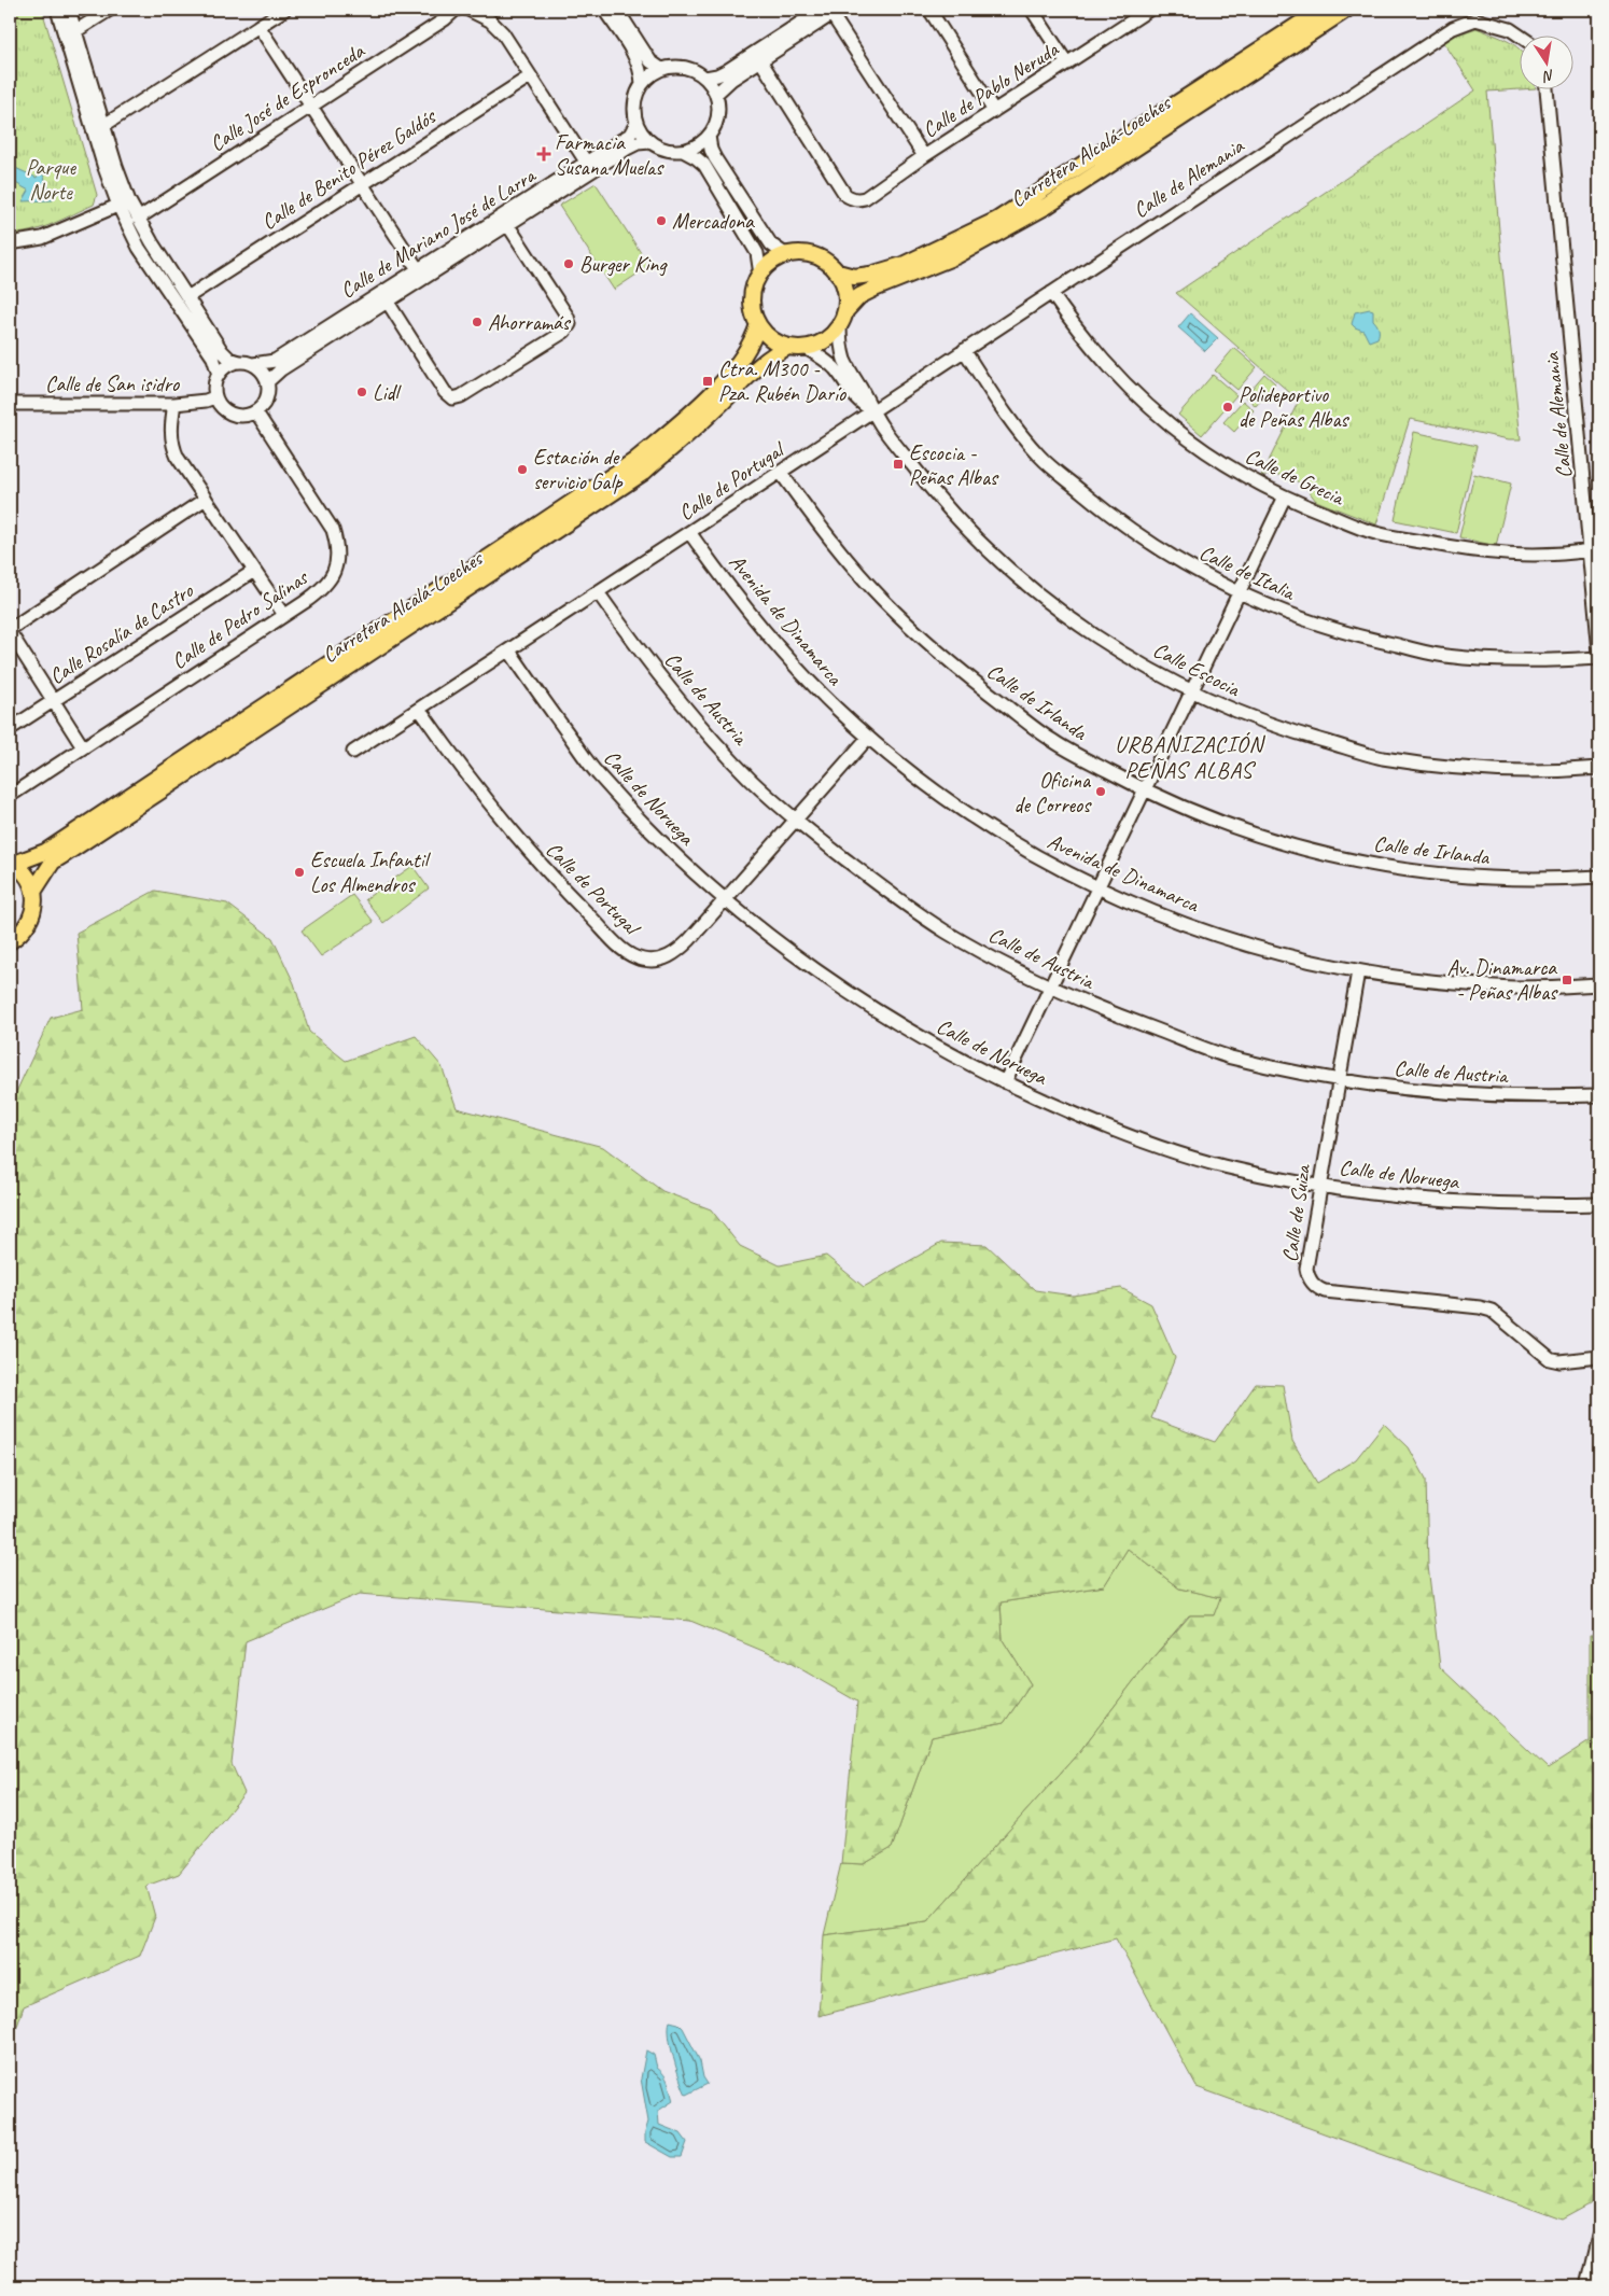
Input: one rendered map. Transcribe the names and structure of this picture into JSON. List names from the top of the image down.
{
  "streets": {
    "main road": ["Carretera Alcalá-Loeches"],
    "street": [
      "Calle de Pablo Neruda",
      "Calle José de Espronceda",
      "Calle de Benito Pérez Galdós",
      "Calle de Alemania",
      "Calle de Mariano José de Larra",
      "Calle de San isidro",
      "Calle de Grecia",
      "Calle de Portugal",
      "Calle de Italia",
      "Calle de Pedro Salinas",
      "Avenida de Dinamarca",
      "Calle Rosalía de Castro",
      "Calle Escocia",
      "Calle de Austria",
      "Calle de Irlanda",
      "Calle de Noruega",
      "Calle de Suiza"
    ]
  },
  "crossings": [
    ["Carretera Alcalá-Loeches", "Calle Escocia"],
    ["Calle de Alemania", "Calle de Grecia"],
    ["Calle de Alemania", "Calle de Portugal"],
    ["Calle de Alemania", "Calle de Italia"],
    ["Calle de Alemania", "Calle Escocia"],
    ["Calle de Mariano José de Larra", "Calle de San isidro"],
    ["Calle de Mariano José de Larra", "Calle de Pedro Salinas"],
    ["Calle de San isidro", "Calle de Pedro Salinas"],
    ["Calle de Portugal", "Avenida de Dinamarca"],
    ["Calle de Portugal", "Calle Escocia"],
    ["Calle de Portugal", "Calle de Austria"],
    ["Calle de Portugal", "Calle de Irlanda"],
    ["Calle de Portugal", "Calle de Noruega"],
    ["Avenida de Dinamarca", "Calle de Suiza"],
    ["Calle de Austria", "Calle de Suiza"],
    ["Calle de Noruega", "Calle de Suiza"]
  ],
  "districts": ["URBANIZACIÓN PEÑAS ALBAS"],
  "parks": ["Parque Norte"],
  "places": {
    "health": ["Farmacia Susana Muelas"],
    "other": [
      "Mercadona",
      "Burger King",
      "Ahorramás",
      "Lidl",
      "Polideportivo de Peñas Albas",
      "Estación de servicio Galp",
      "Oficina de Correos",
      "Escuela Infantil Los Almendros"
    ],
    "transit": ["Ctra. M300 - Pza. Rubén Darío", "Escocia - Peñas Albas", "Av. Dinamarca - Peñas Albas"]
  },
  "north": "bottom"
}
